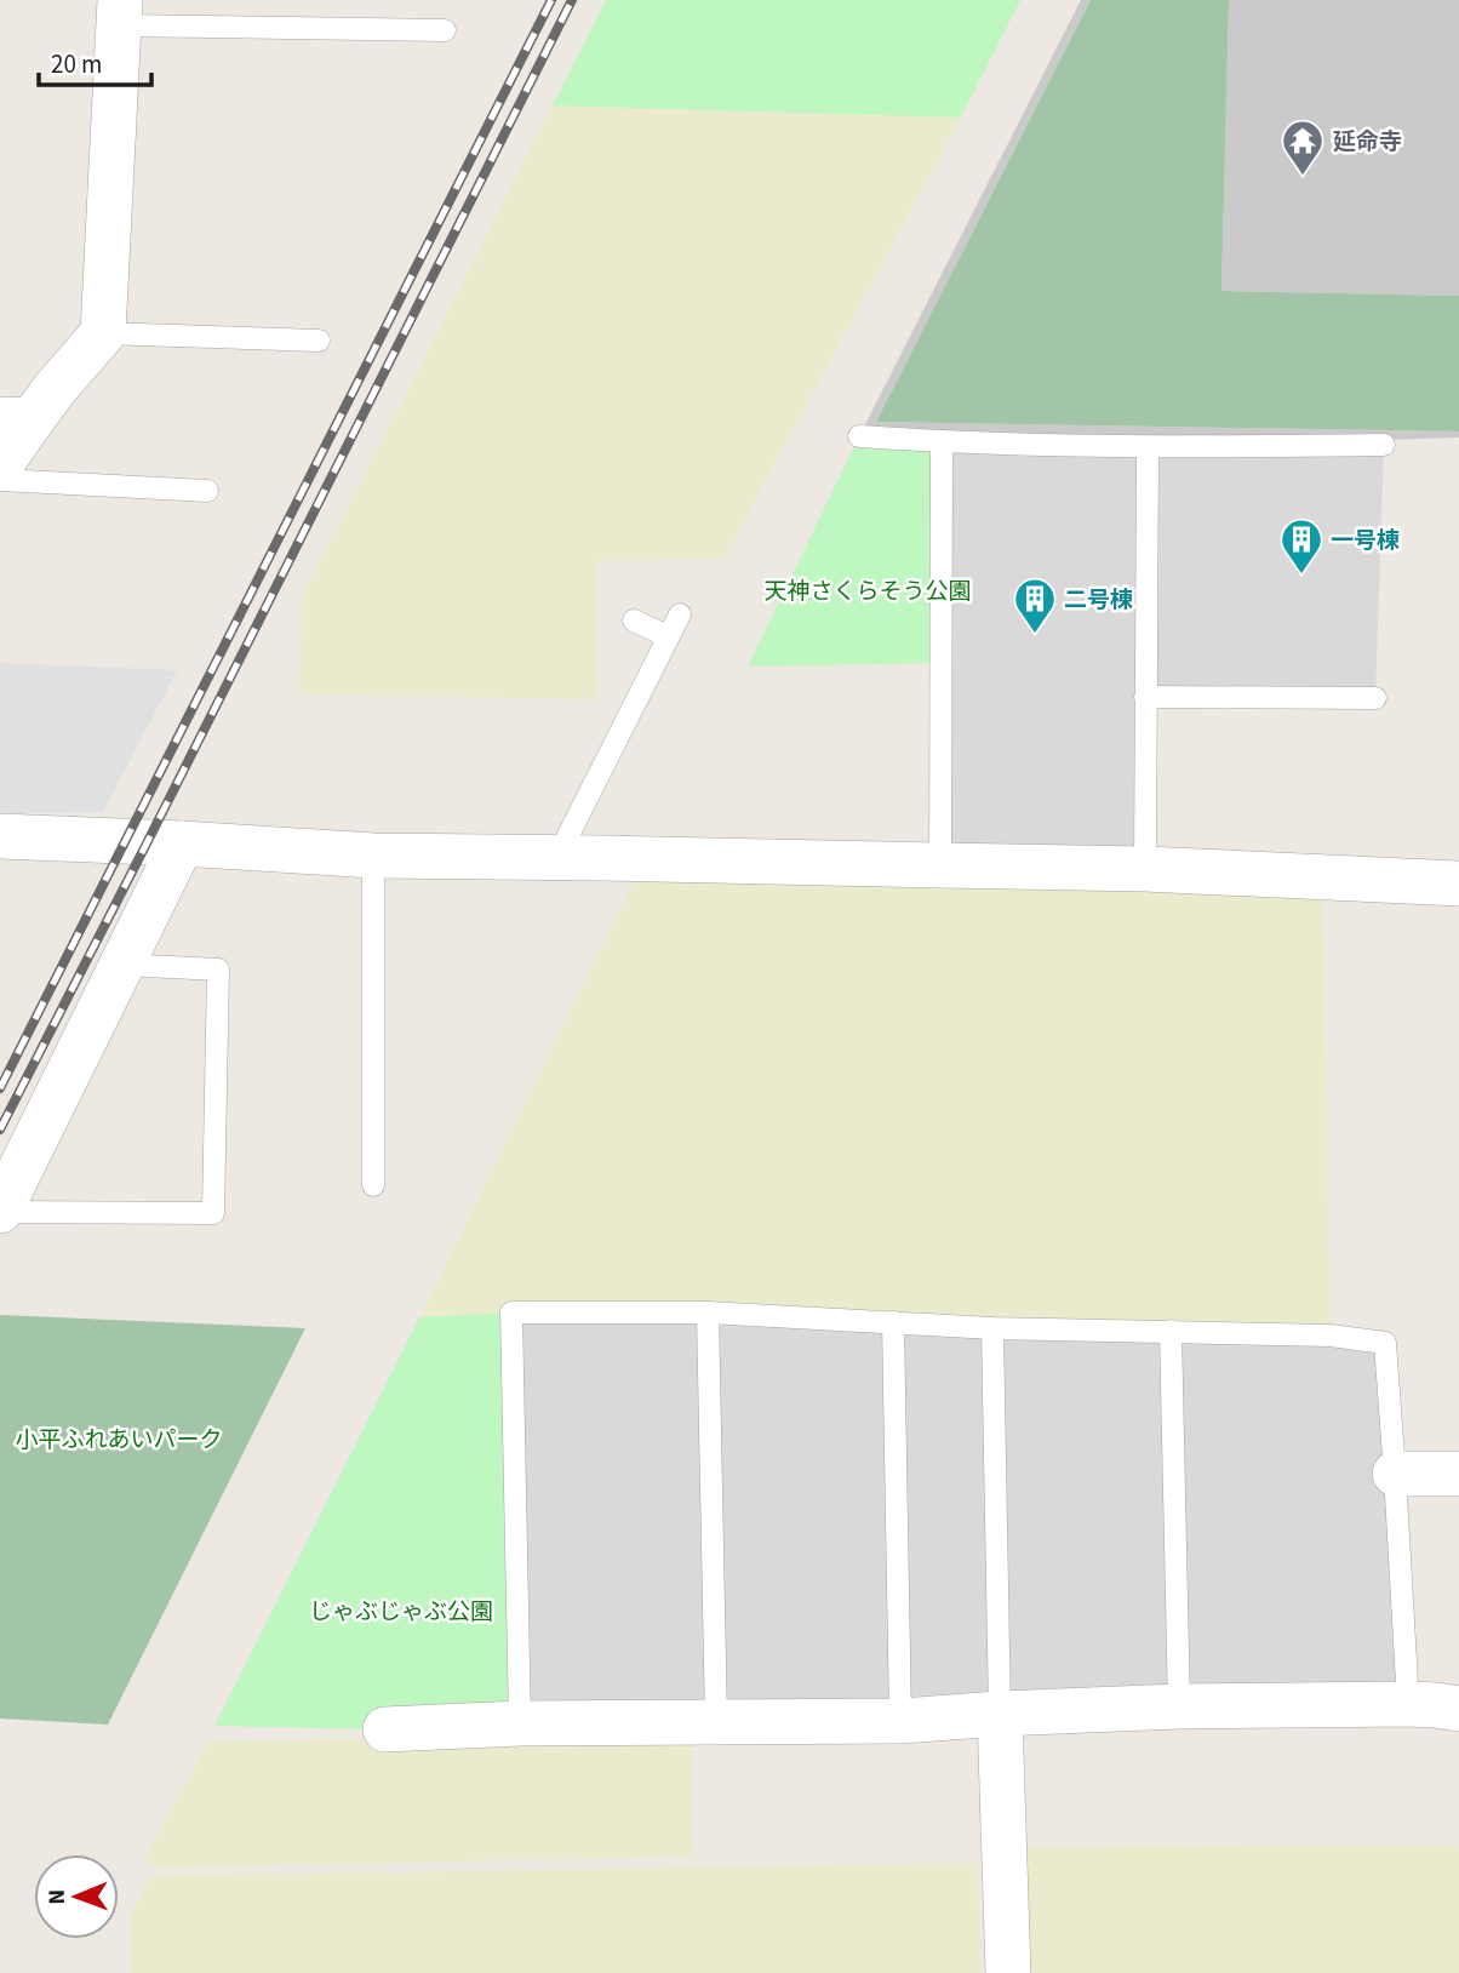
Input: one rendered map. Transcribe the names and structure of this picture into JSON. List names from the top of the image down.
{
  "parks": ["天神さくらそう公園", "小平ふれあいパーク", "じゃぶじゃぶ公園"],
  "places": {
    "temple": ["延命寺"],
    "building": ["一号棟", "二号棟"]
  },
  "scale_bar": "20 m",
  "north": "left"
}
